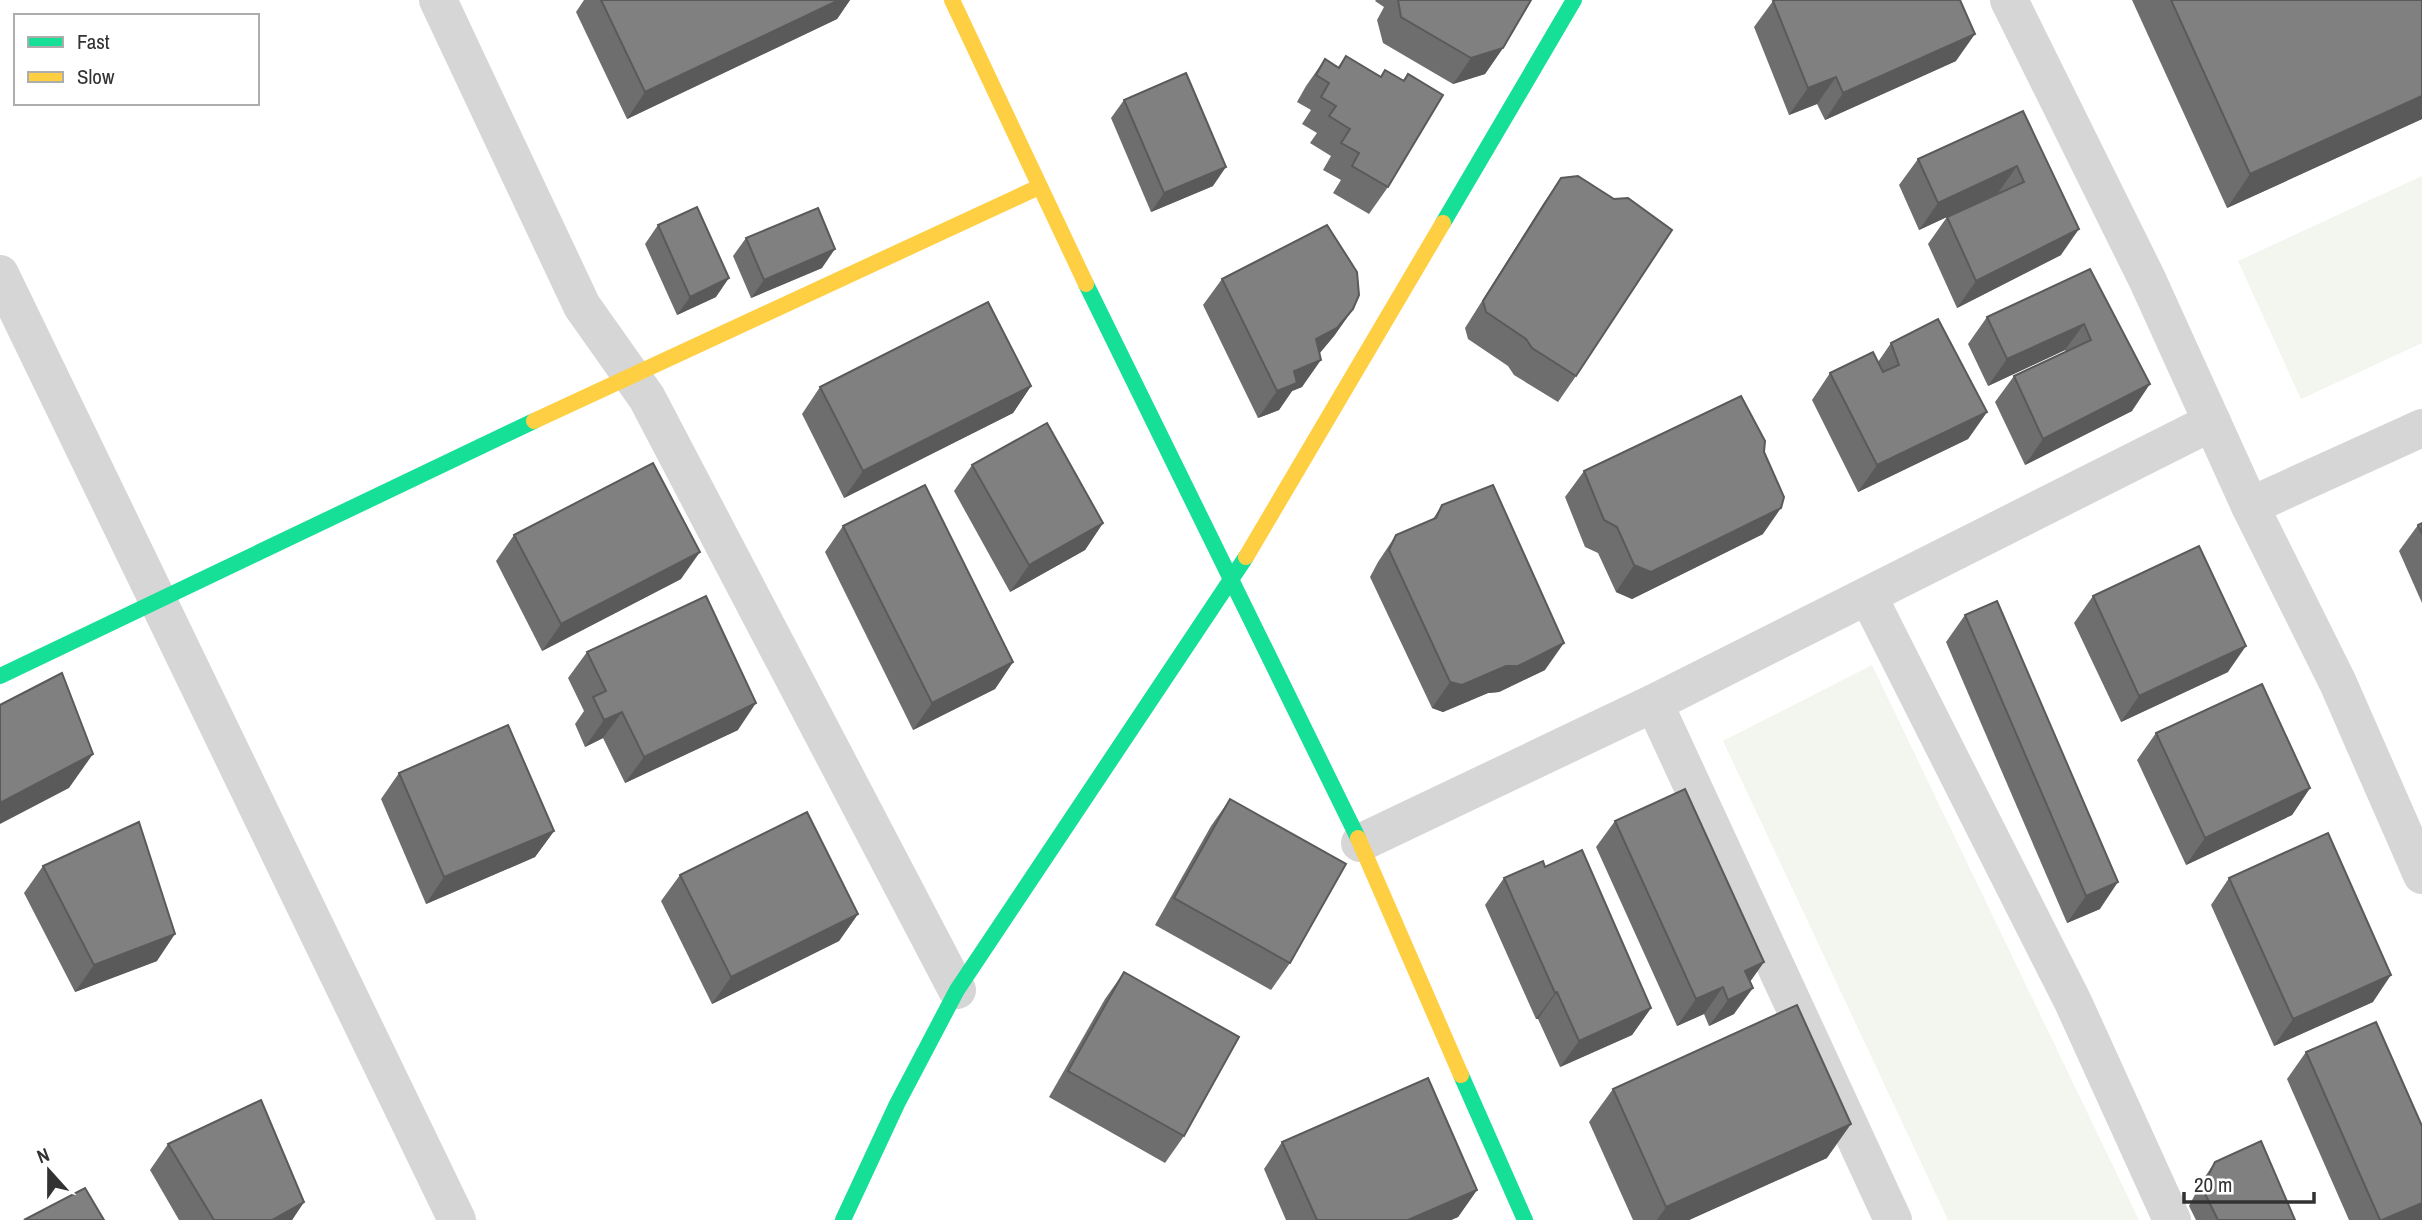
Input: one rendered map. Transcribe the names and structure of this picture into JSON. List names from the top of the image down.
{
  "legend": ["Fast", "Slow"],
  "scale_bar": "20 m",
  "north": "top"
}
